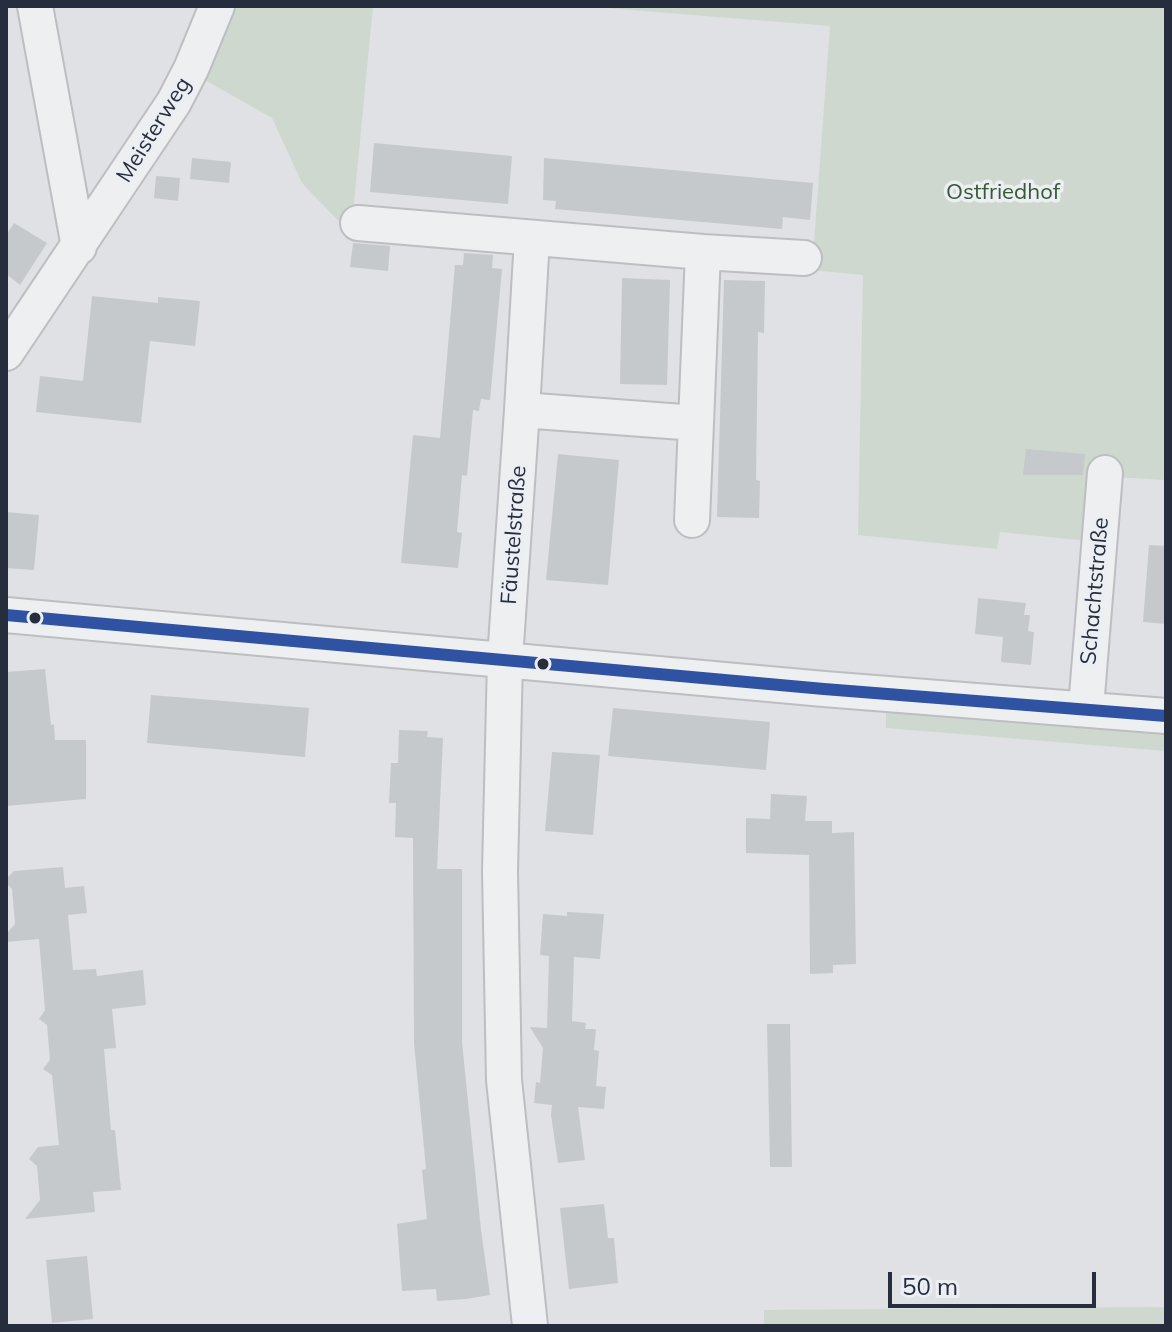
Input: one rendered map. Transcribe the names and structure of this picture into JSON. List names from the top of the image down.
{
  "streets": {
    "street": ["Meisterweg", "Fäustelstraße", "Schachtstraße"]
  },
  "parks": ["Ostfriedhof"],
  "scale_bar": "50 m"
}
